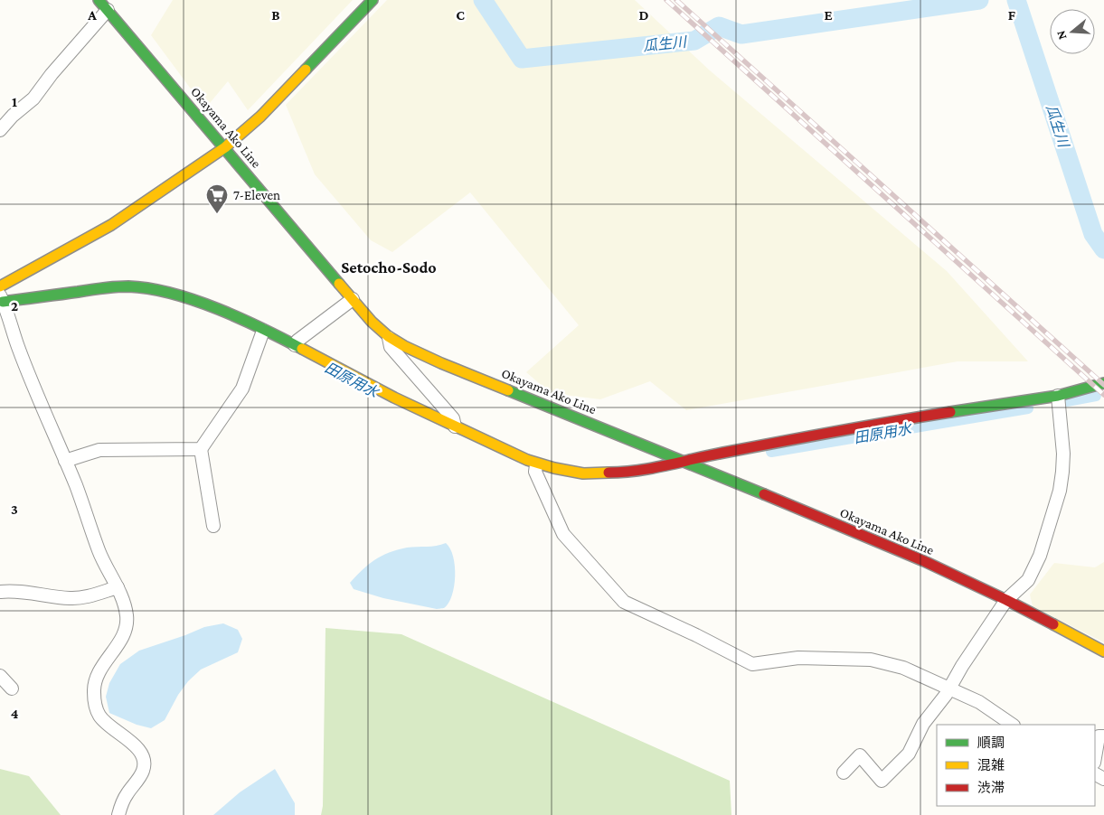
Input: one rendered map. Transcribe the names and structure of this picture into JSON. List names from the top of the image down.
{
  "streets": {
    "street": ["Okayama Ako Line"]
  },
  "districts": ["Setocho-Sodo"],
  "water": ["瓜生川", "田原用水"],
  "places": {
    "supermarket": ["7-Eleven"]
  },
  "legend": ["順調", "混雑", "渋滞"],
  "north": "left",
  "grid": {
    "columns": [
      "A",
      "B",
      "C",
      "D",
      "E",
      "F"
    ],
    "rows": [
      "1",
      "2",
      "3",
      "4"
    ]
  }
}
